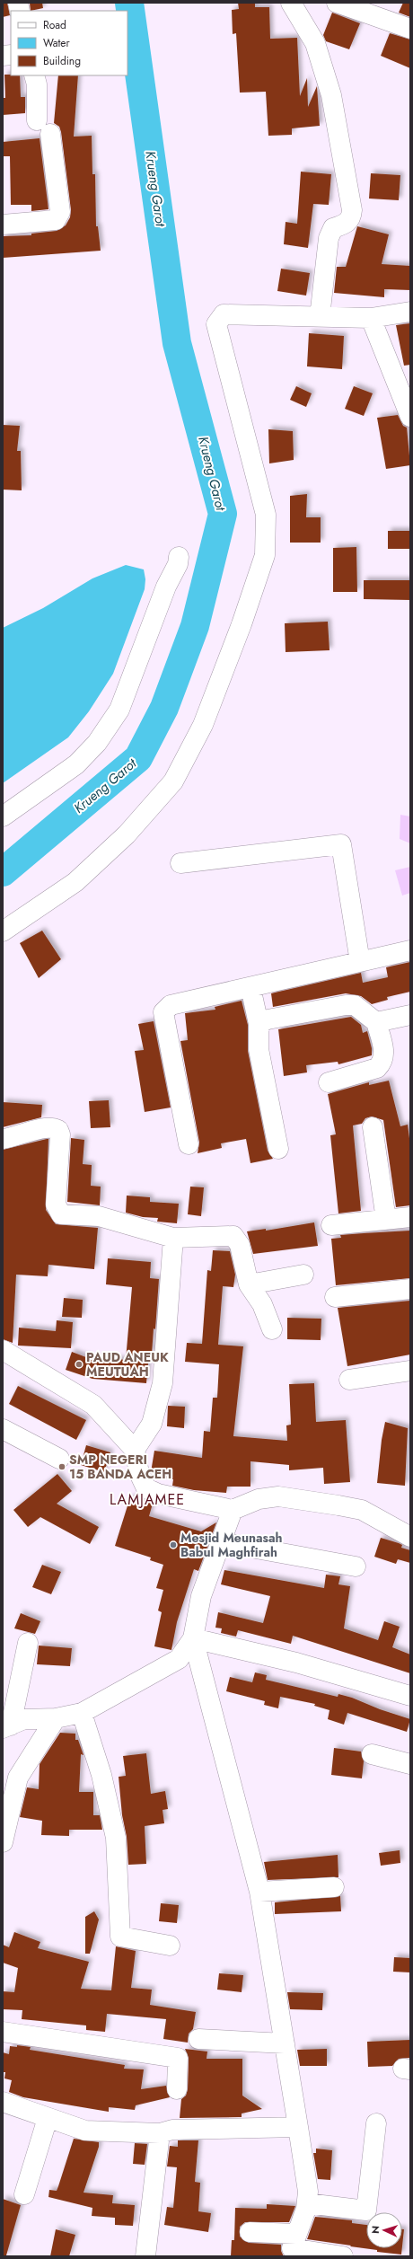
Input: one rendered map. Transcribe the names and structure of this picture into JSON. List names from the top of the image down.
{
  "districts": ["LAMJAMEE"],
  "water": ["Krueng Garot"],
  "places": ["PAUD ANEUK MEUTUAH", "SMP NEGERI 15 BANDA ACEH", "Mesjid Meunasah Babul Maghfirah"],
  "legend": ["Road", "Water", "Building"],
  "north": "left"
}
